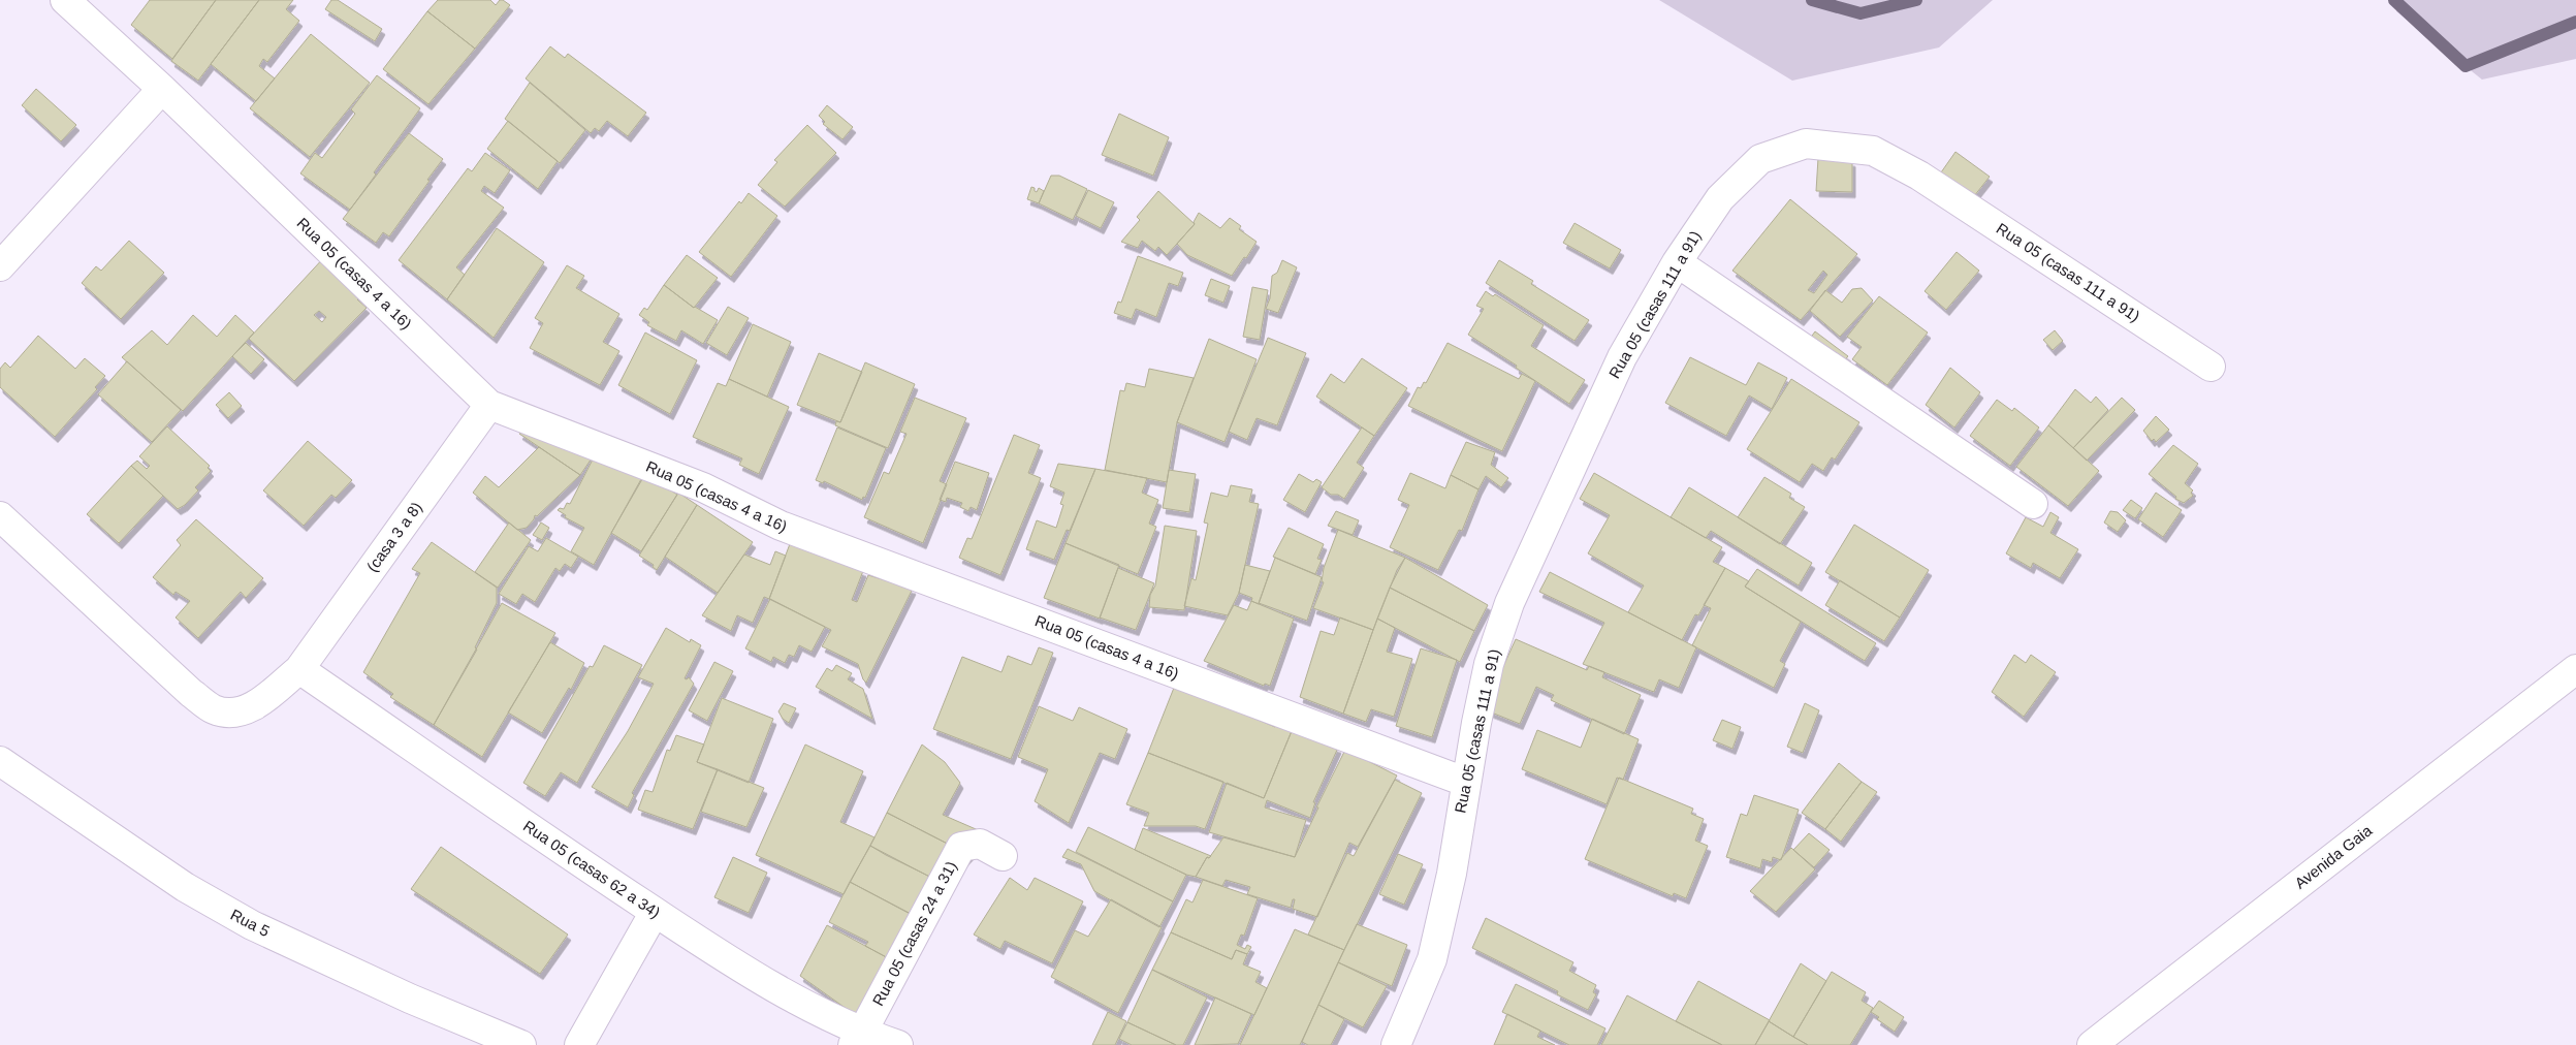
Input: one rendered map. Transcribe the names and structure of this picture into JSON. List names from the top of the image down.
{
  "streets": {
    "street": [
      "Rua 05 (casas 111 a 91)",
      "Rua 05 (casas 4 a 16)",
      "(casa 3 a 8)",
      "Avenida Gaia",
      "Rua 05 (casas 62 a 34)",
      "Rua 5",
      "Rua 05 (casas 24 a 31)"
    ]
  },
  "crossings": [
    ["Rua 05 (casas 111 a 91)", "Rua 05 (casas 4 a 16)"],
    ["Rua 05 (casas 4 a 16)", "(casa 3 a 8)"],
    ["(casa 3 a 8)", "Rua 05 (casas 62 a 34)"],
    ["Rua 05 (casas 62 a 34)", "Rua 05 (casas 24 a 31)"]
  ]
}
